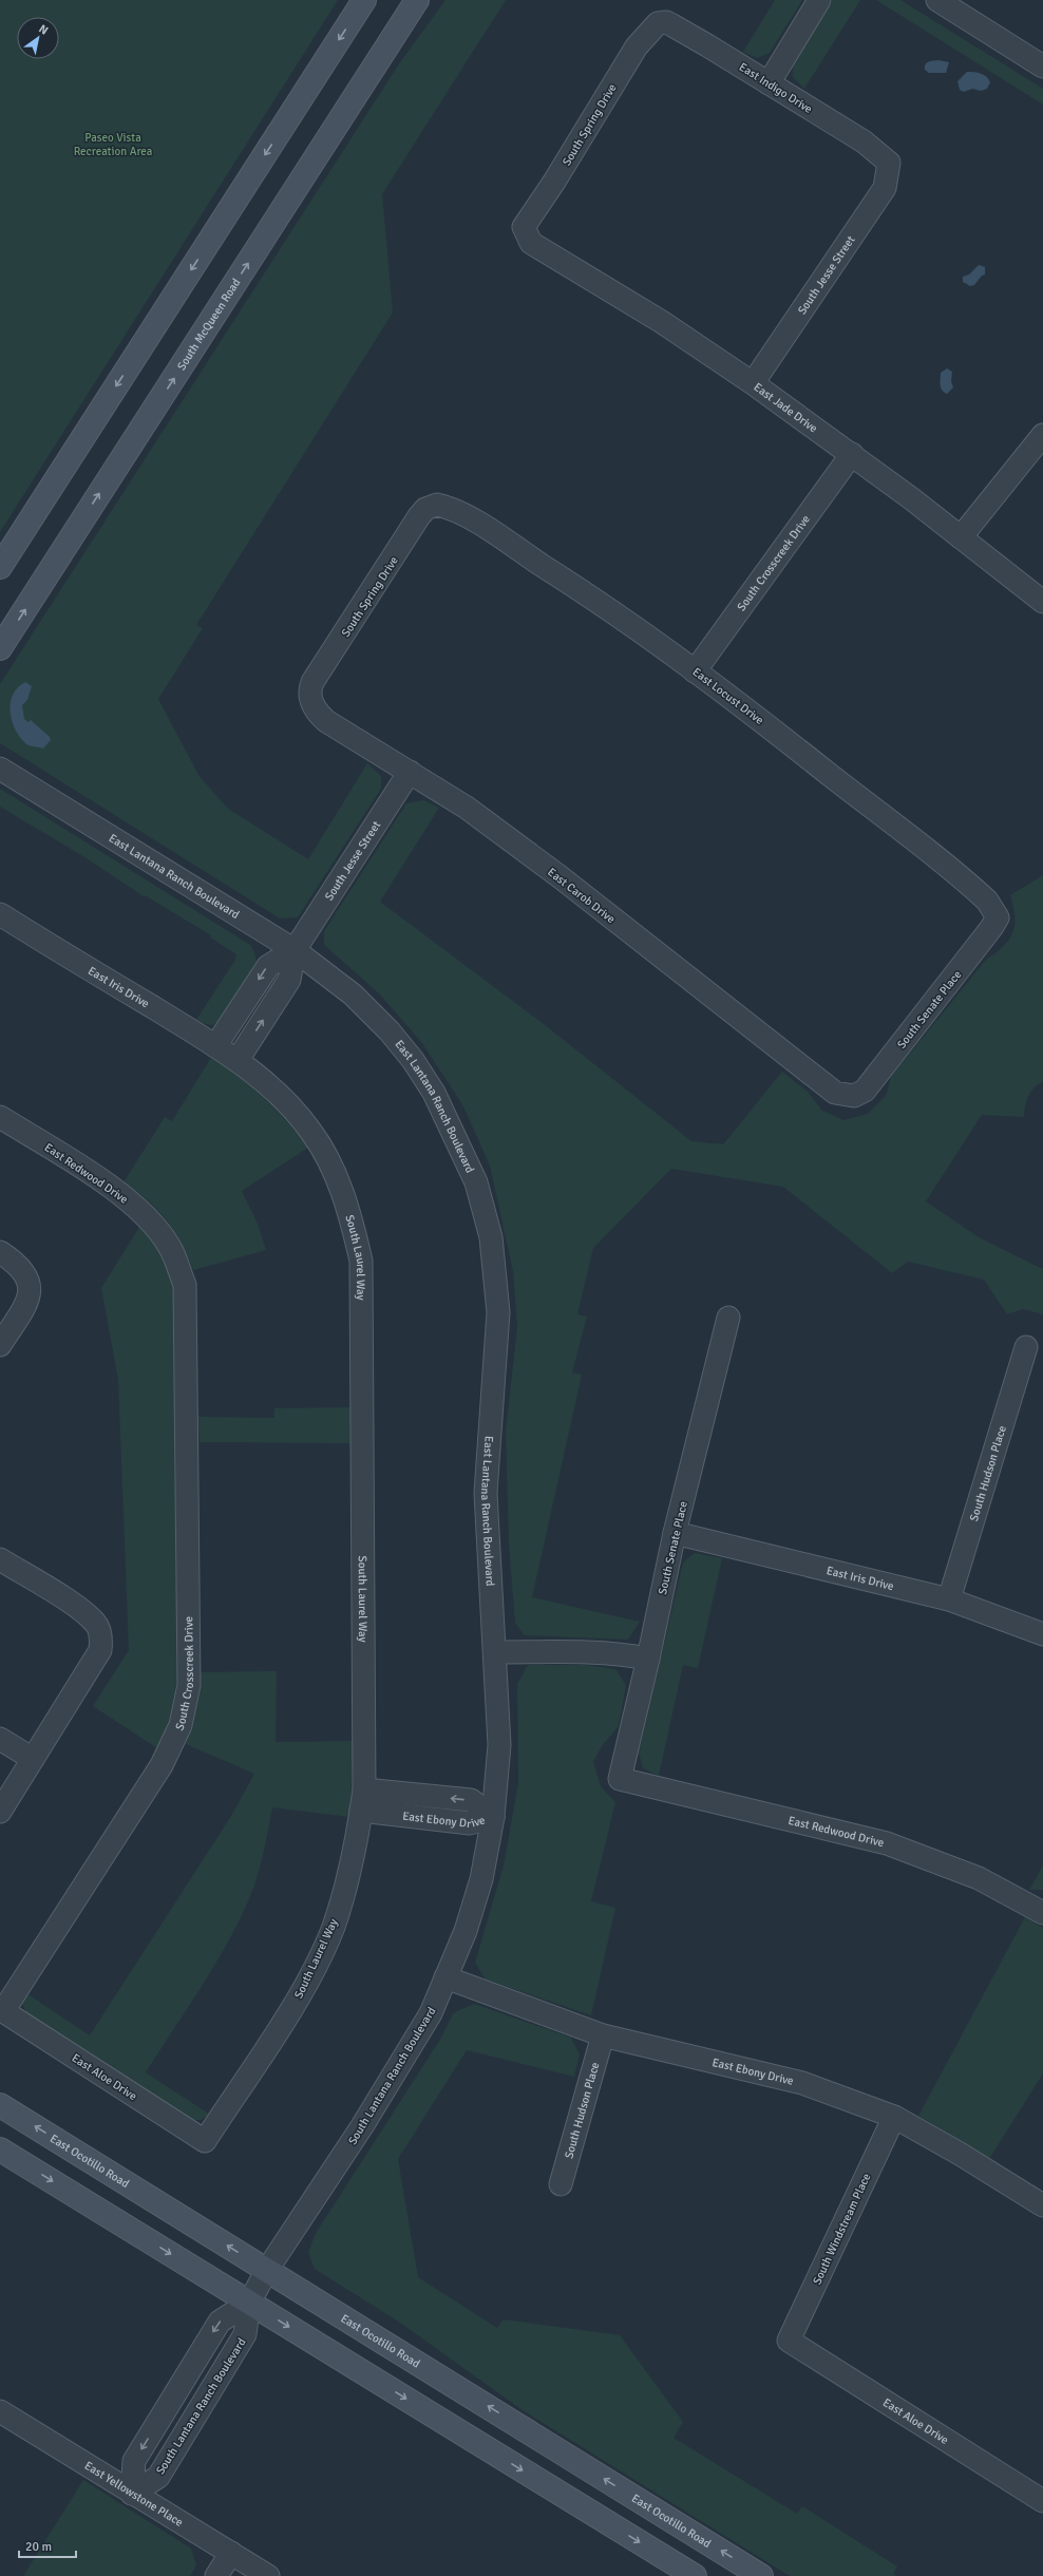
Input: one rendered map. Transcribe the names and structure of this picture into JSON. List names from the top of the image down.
{
  "streets": {
    "main road": ["South McQueen Road", "East Ocotillo Road"],
    "street": [
      "East Indigo Drive",
      "South Spring Drive",
      "South Jesse Street",
      "East Jade Drive",
      "South Crosscreek Drive",
      "East Locust Drive",
      "East Lantana Ranch Boulevard",
      "East Carob Drive",
      "East Iris Drive",
      "South Senate Place",
      "East Redwood Drive",
      "South Laurel Way",
      "South Hudson Place",
      "East Ebony Drive",
      "South Lantana Ranch Boulevard",
      "East Aloe Drive",
      "South Windstream Place",
      "East Yellowstone Place"
    ]
  },
  "crossings": [
    ["East Indigo Drive", "South Spring Drive"],
    ["East Indigo Drive", "South Jesse Street"],
    ["South Spring Drive", "East Jade Drive"],
    ["South Spring Drive", "East Locust Drive"],
    ["South Spring Drive", "East Carob Drive"],
    ["South Jesse Street", "East Jade Drive"],
    ["South Jesse Street", "East Lantana Ranch Boulevard"],
    ["South Jesse Street", "East Carob Drive"],
    ["South Jesse Street", "East Iris Drive"],
    ["South Jesse Street", "South Laurel Way"],
    ["East Jade Drive", "South Crosscreek Drive"],
    ["South Crosscreek Drive", "East Locust Drive"],
    ["South Crosscreek Drive", "East Redwood Drive"],
    ["South Crosscreek Drive", "East Aloe Drive"],
    ["East Locust Drive", "South Senate Place"],
    ["East Lantana Ranch Boulevard", "South Lantana Ranch Boulevard"],
    ["East Carob Drive", "South Senate Place"],
    ["East Iris Drive", "South Senate Place"],
    ["East Iris Drive", "South Laurel Way"],
    ["East Iris Drive", "South Hudson Place"],
    ["South Senate Place", "East Redwood Drive"],
    ["South Laurel Way", "East Ebony Drive"],
    ["South Laurel Way", "East Aloe Drive"],
    ["South Hudson Place", "East Ebony Drive"],
    ["East Ebony Drive", "South Lantana Ranch Boulevard"],
    ["East Ebony Drive", "South Windstream Place"],
    ["South Lantana Ranch Boulevard", "East Ocotillo Road"],
    ["South Lantana Ranch Boulevard", "East Yellowstone Place"],
    ["East Aloe Drive", "South Windstream Place"]
  ],
  "parks": ["Paseo Vista Recreation Area"],
  "scale_bar": "20 m",
  "north": "top right"
}
